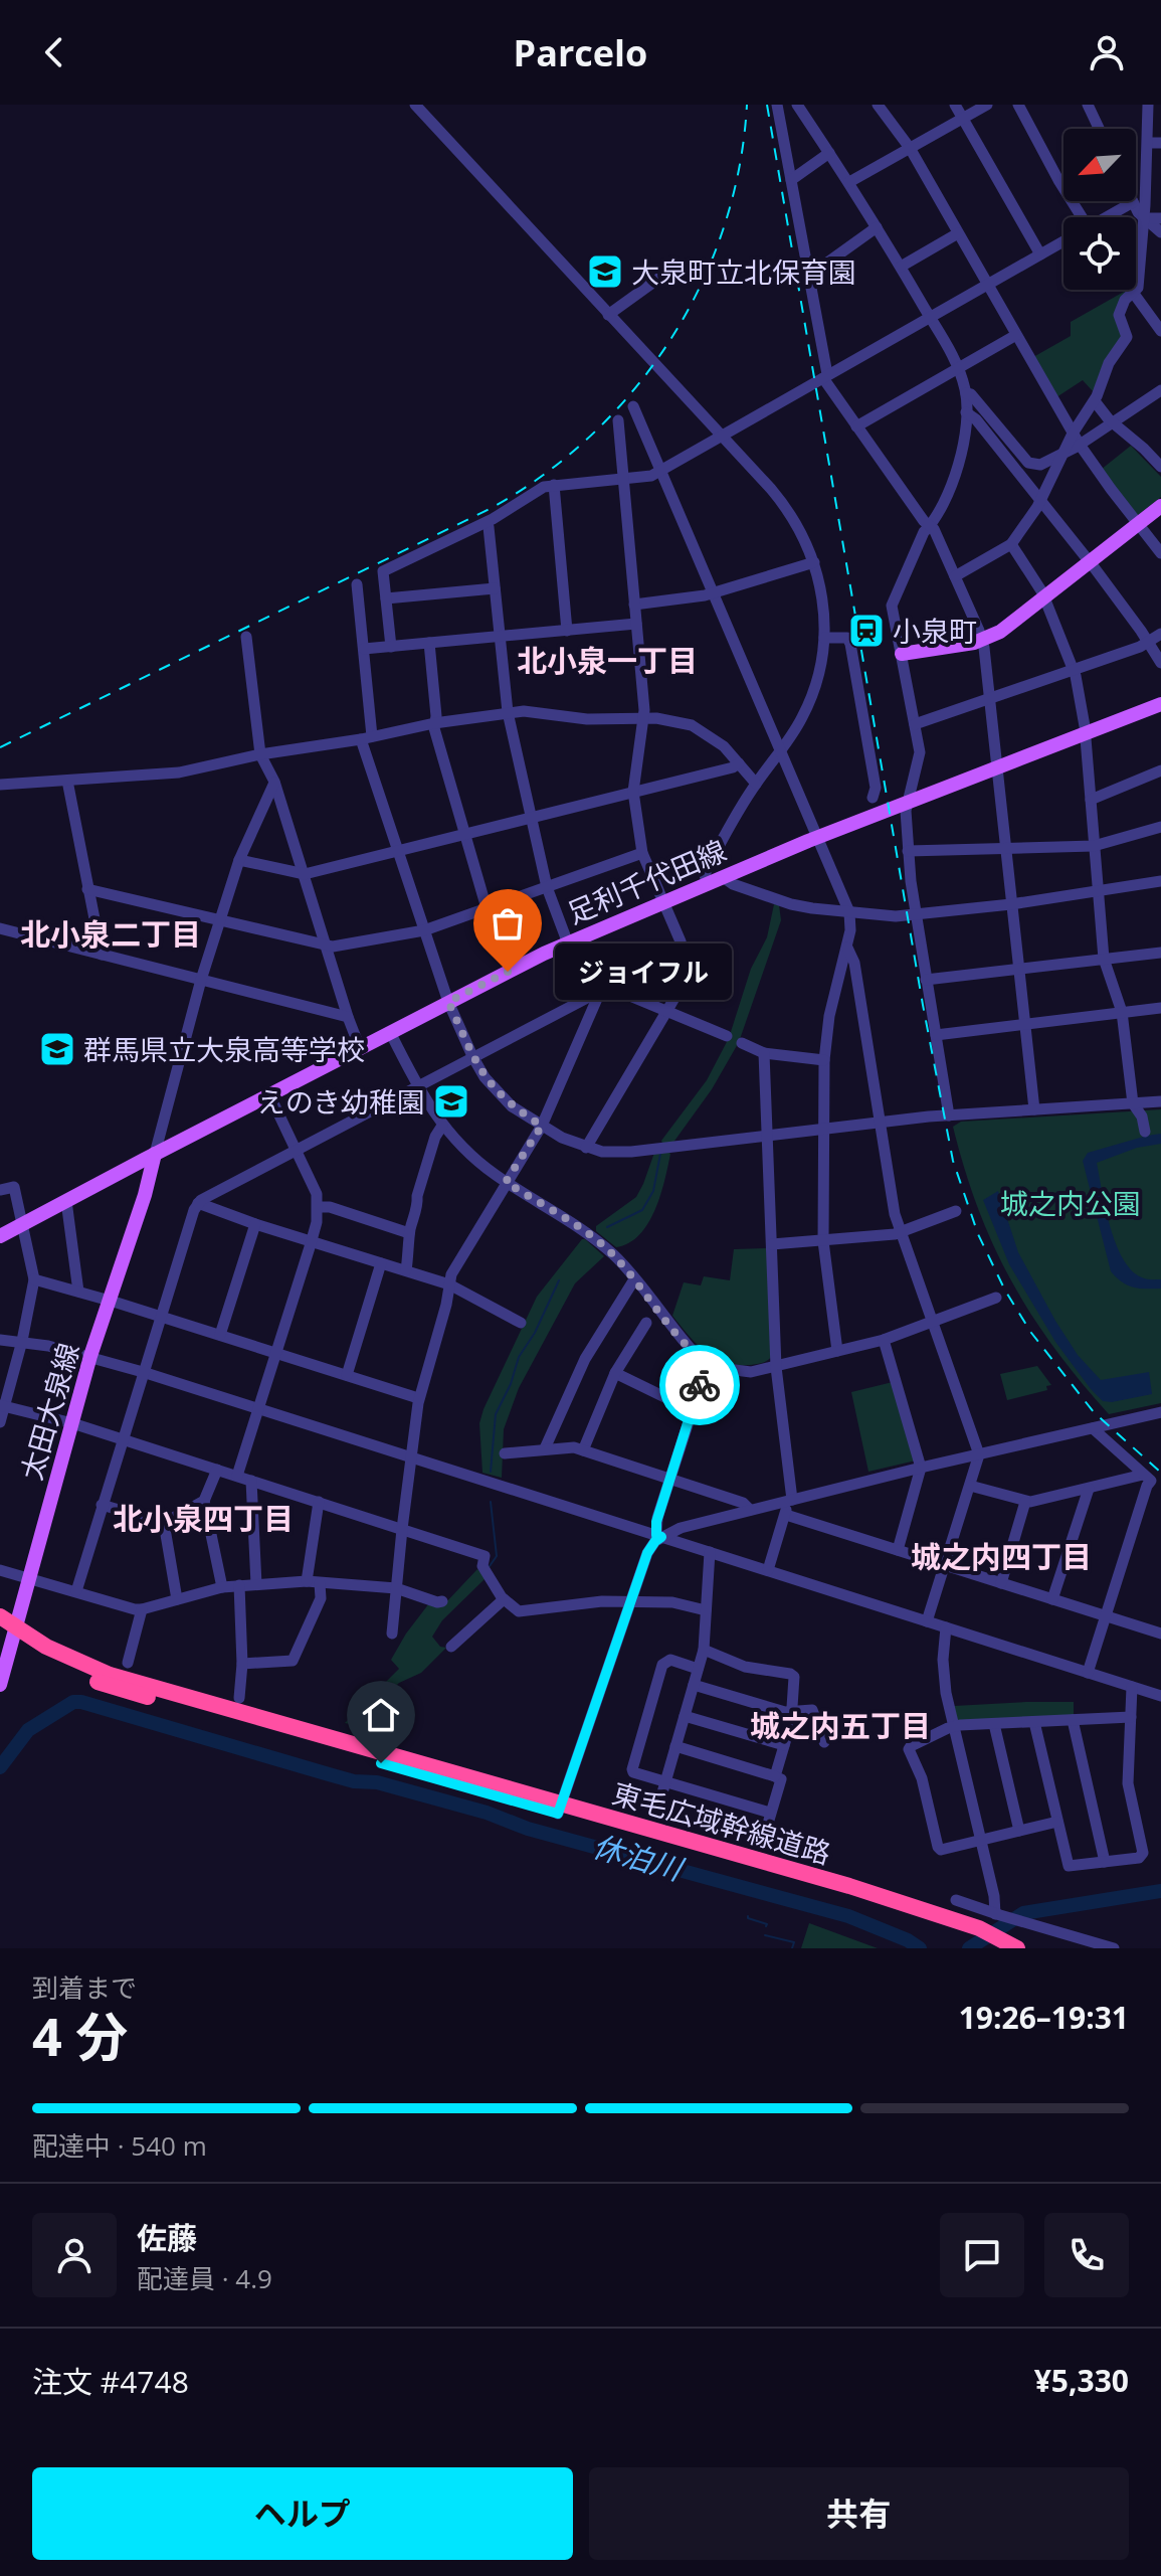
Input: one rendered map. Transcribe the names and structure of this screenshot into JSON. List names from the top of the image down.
{
  "streets": {
    "highway": ["東毛広域幹線道路"],
    "main road": ["足利千代田線", "太田大泉線"]
  },
  "crossings": [
    ["足利千代田線", "太田大泉線"],
    ["太田大泉線", "東毛広域幹線道路"]
  ],
  "districts": [
    "北小泉一丁目",
    "北小泉二丁目",
    "北小泉四丁目",
    "城之内四丁目",
    "城之内五丁目"
  ],
  "water": ["休泊川"],
  "parks": ["城之内公園"],
  "places": {
    "school or university": ["大泉町立北保育園", "群馬県立大泉高等学校", "えのき幼稚園"],
    "station": ["小泉町"],
    "other": ["ジョイフル"]
  },
  "north": "bottom left",
  "page": {
    "header": "Parcelo",
    "bubble": "ジョイフル",
    "heading": ["4 分", "到着まで", "19:26–19:31"],
    "panel": [
      "佐藤",
      "配達員 · 4.9",
      "注文 #4748",
      "¥5,330"
    ],
    "bar": "配達中 · 540 m",
    "buttons": ["ヘルプ", "共有"]
  }
}
